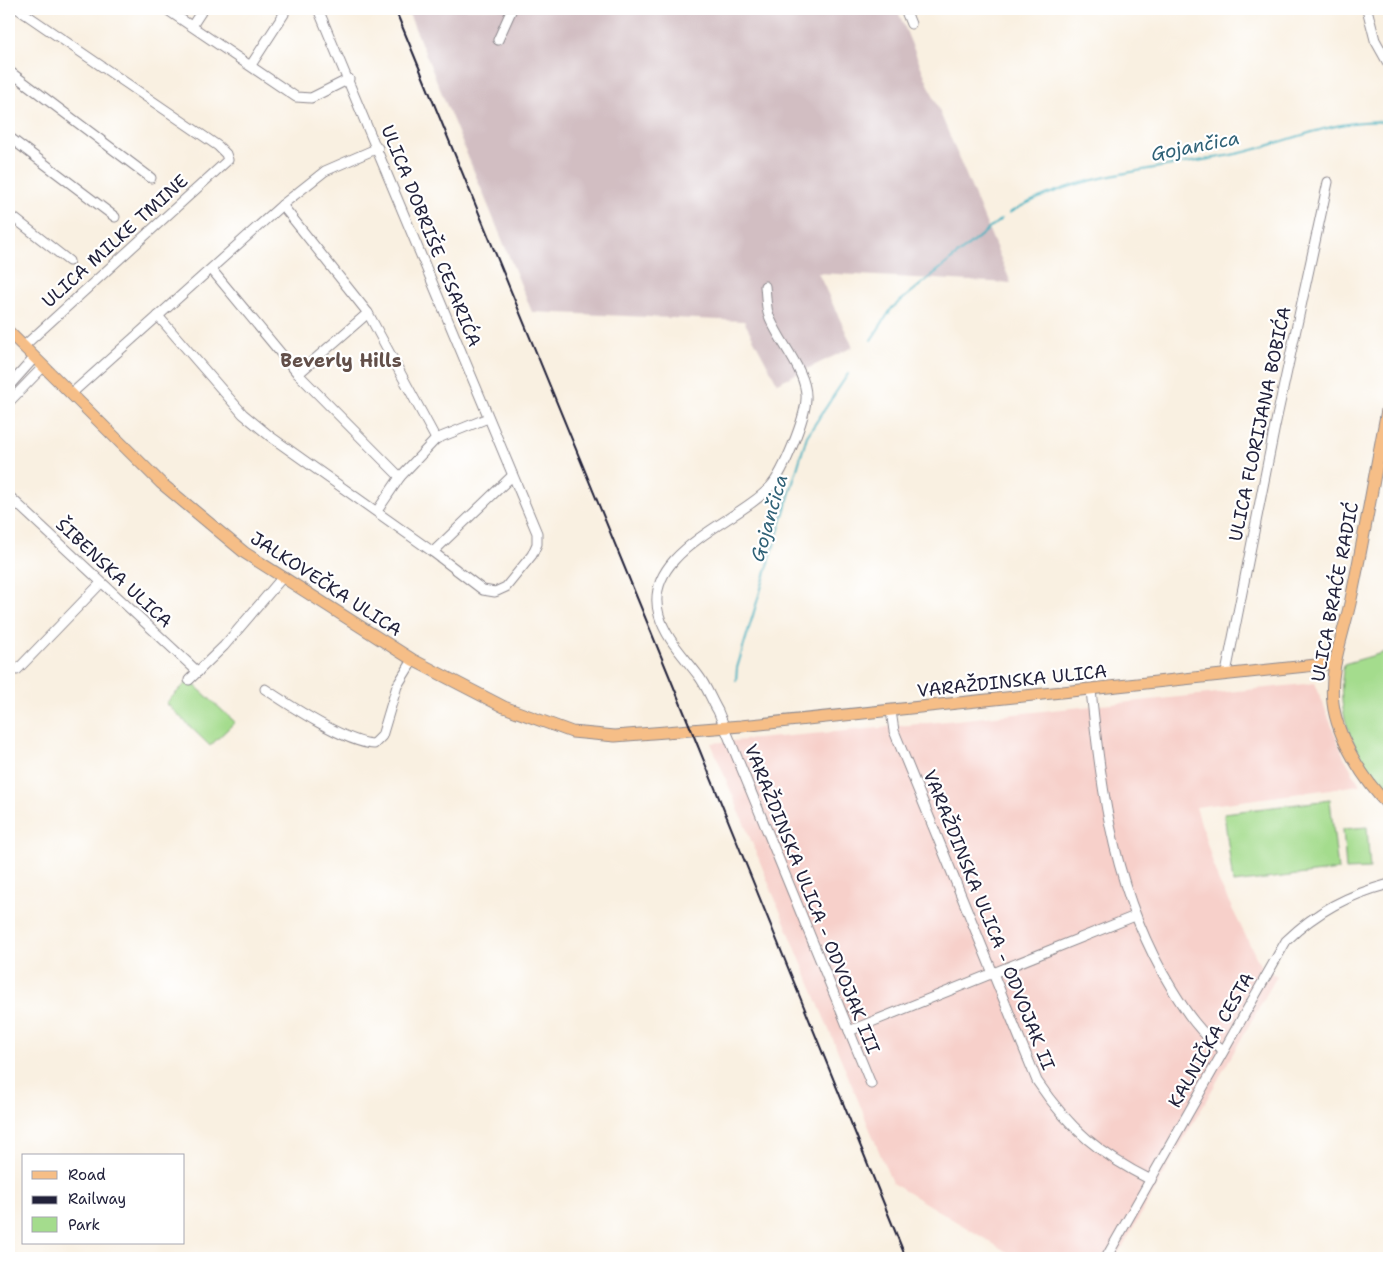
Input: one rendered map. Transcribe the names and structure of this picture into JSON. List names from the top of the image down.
{
  "streets": {
    "main road": ["JALKOVEČKA ULICA", "ULICA BRAĆE RADIĆ", "VARAŽDINSKA ULICA"],
    "street": [
      "ULICA DOBRIŠE CESARIĆA",
      "ULICA MILKE TMINE",
      "ULICA FLORIJANA BOBIĆA",
      "ŠIBENSKA ULICA",
      "VARAŽDINSKA ULICA - ODVOJAK III",
      "VARAŽDINSKA ULICA - ODVOJAK II",
      "KALNIČKA CESTA"
    ]
  },
  "crossings": [
    ["ULICA MILKE TMINE", "JALKOVEČKA ULICA"],
    ["ULICA FLORIJANA BOBIĆA", "VARAŽDINSKA ULICA"],
    ["JALKOVEČKA ULICA", "VARAŽDINSKA ULICA"],
    ["ULICA BRAĆE RADIĆ", "VARAŽDINSKA ULICA"],
    ["VARAŽDINSKA ULICA", "VARAŽDINSKA ULICA - ODVOJAK III"],
    ["VARAŽDINSKA ULICA", "VARAŽDINSKA ULICA - ODVOJAK II"],
    ["VARAŽDINSKA ULICA - ODVOJAK II", "KALNIČKA CESTA"]
  ],
  "districts": ["Beverly Hills"],
  "water": ["Gojančica"],
  "legend": ["Road", "Railway", "Park"]
}
